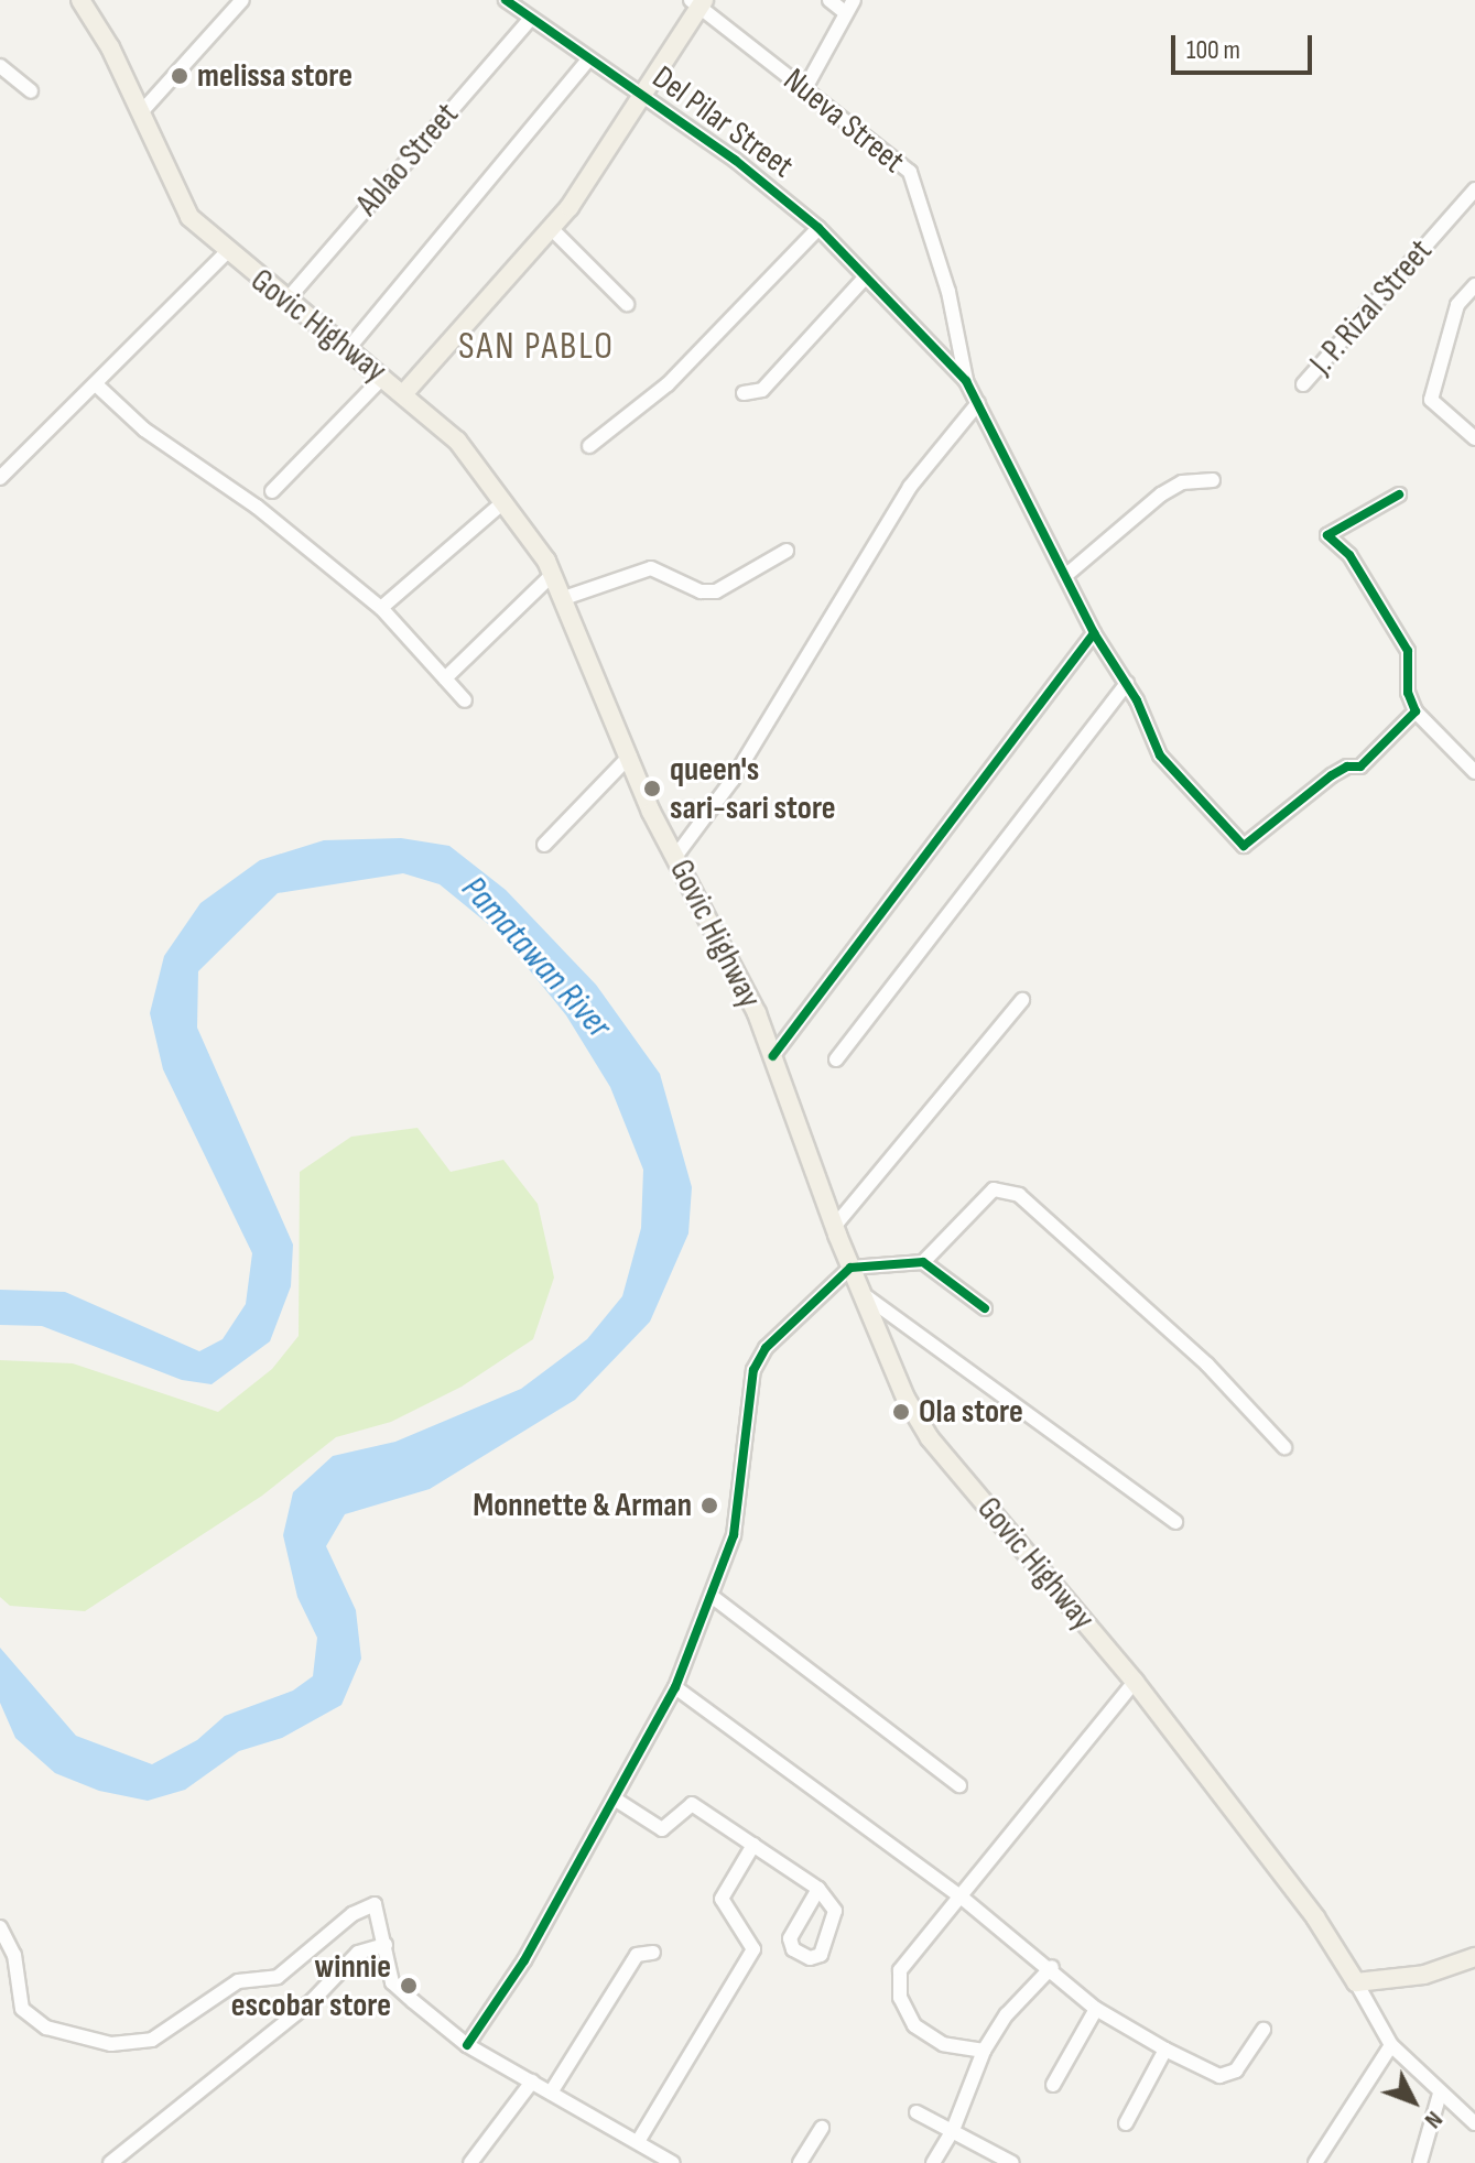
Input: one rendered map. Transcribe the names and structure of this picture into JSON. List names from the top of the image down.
{
  "streets": {
    "main road": ["Govic Highway"],
    "street": [
      "Nueva Street",
      "Del Pilar Street",
      "Ablao Street",
      "J. P. Rizal Street"
    ]
  },
  "crossings": [
    ["Nueva Street", "Del Pilar Street"],
    ["Del Pilar Street", "Ablao Street"],
    ["Ablao Street", "Govic Highway"]
  ],
  "districts": ["SAN PABLO"],
  "water": ["Pamatawan River"],
  "places": [
    "melissa store",
    "queen's sari-sari store",
    "Ola store",
    "Monnette & Arman",
    "winnie escobar store"
  ],
  "scale_bar": "100 m",
  "north": "bottom right"
}
